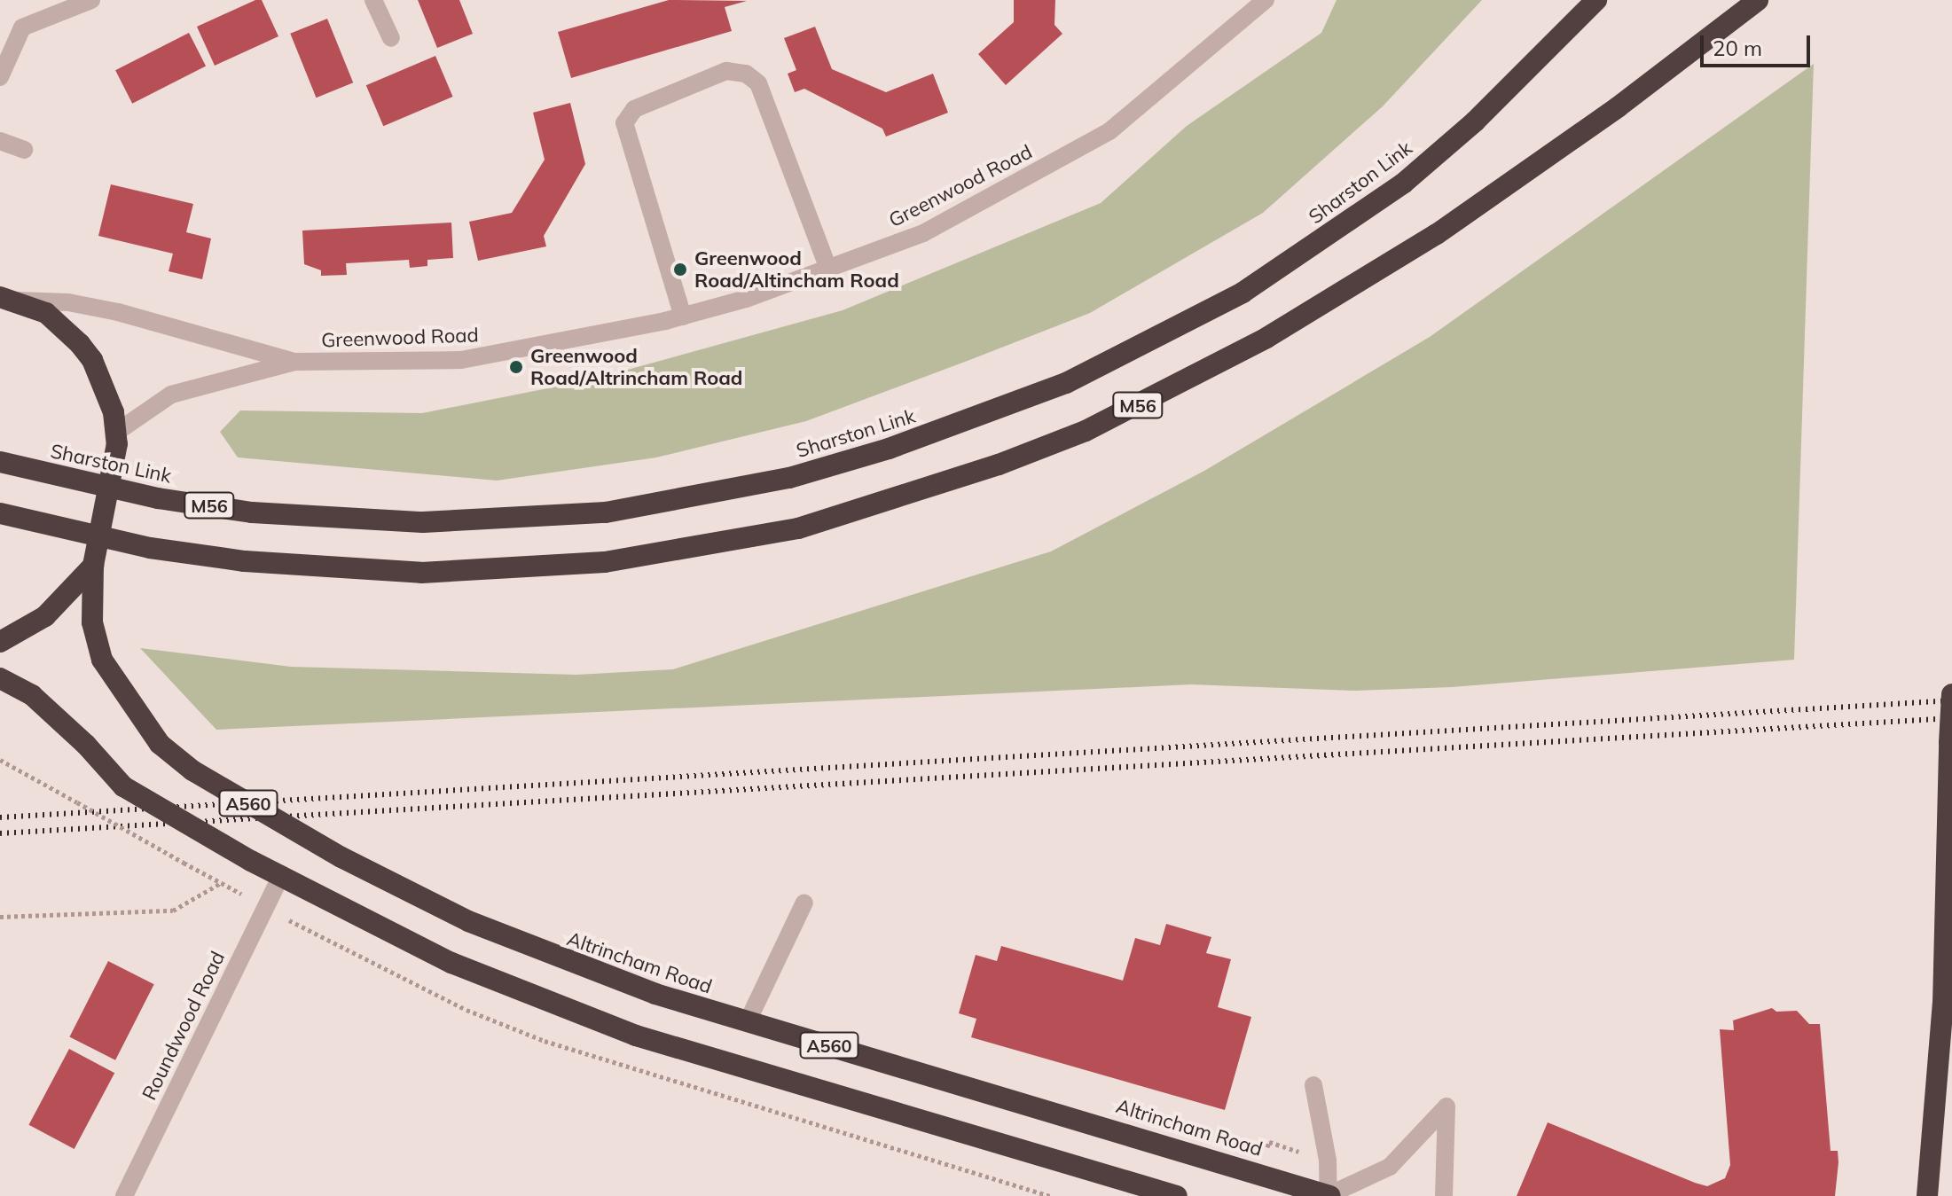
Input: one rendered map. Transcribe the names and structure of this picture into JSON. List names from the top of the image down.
{
  "streets": {
    "highway": [
      "Sharston Link",
      "M56",
      "A560",
      "Altrincham Road"
    ],
    "street": ["Greenwood Road", "Roundwood Road"]
  },
  "crossings": [
    ["Greenwood Road", "A560"],
    ["A560", "Altrincham Road"],
    ["A560", "Roundwood Road"]
  ],
  "places": ["Greenwood Road/Altincham Road", "Greenwood Road/Altrincham Road"],
  "scale_bar": "20 m"
}
